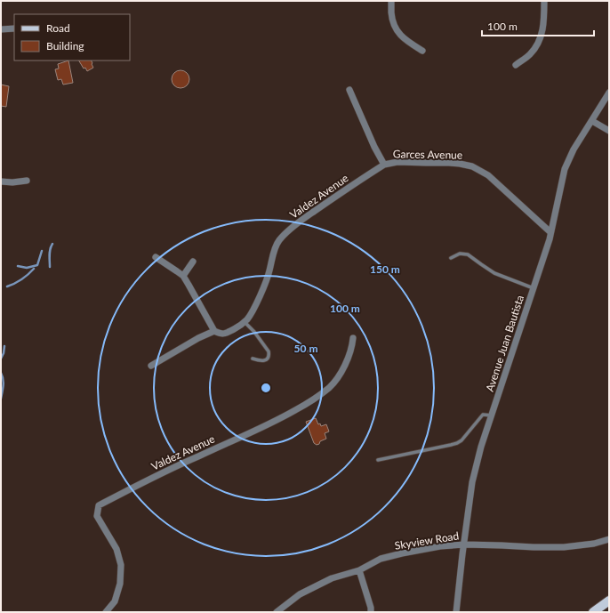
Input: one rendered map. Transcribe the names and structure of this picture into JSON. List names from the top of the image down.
{
  "streets": {
    "street": [
      "Garces Avenue",
      "Valdez Avenue",
      "Avenue Juan Bautista",
      "Skyview Road"
    ]
  },
  "crossings": [
    ["Garces Avenue", "Valdez Avenue"],
    ["Garces Avenue", "Avenue Juan Bautista"],
    ["Avenue Juan Bautista", "Skyview Road"]
  ],
  "legend": ["Road", "Building"],
  "scale_bar": "100 m",
  "rings": ["150 m", "100 m", "50 m"]
}
